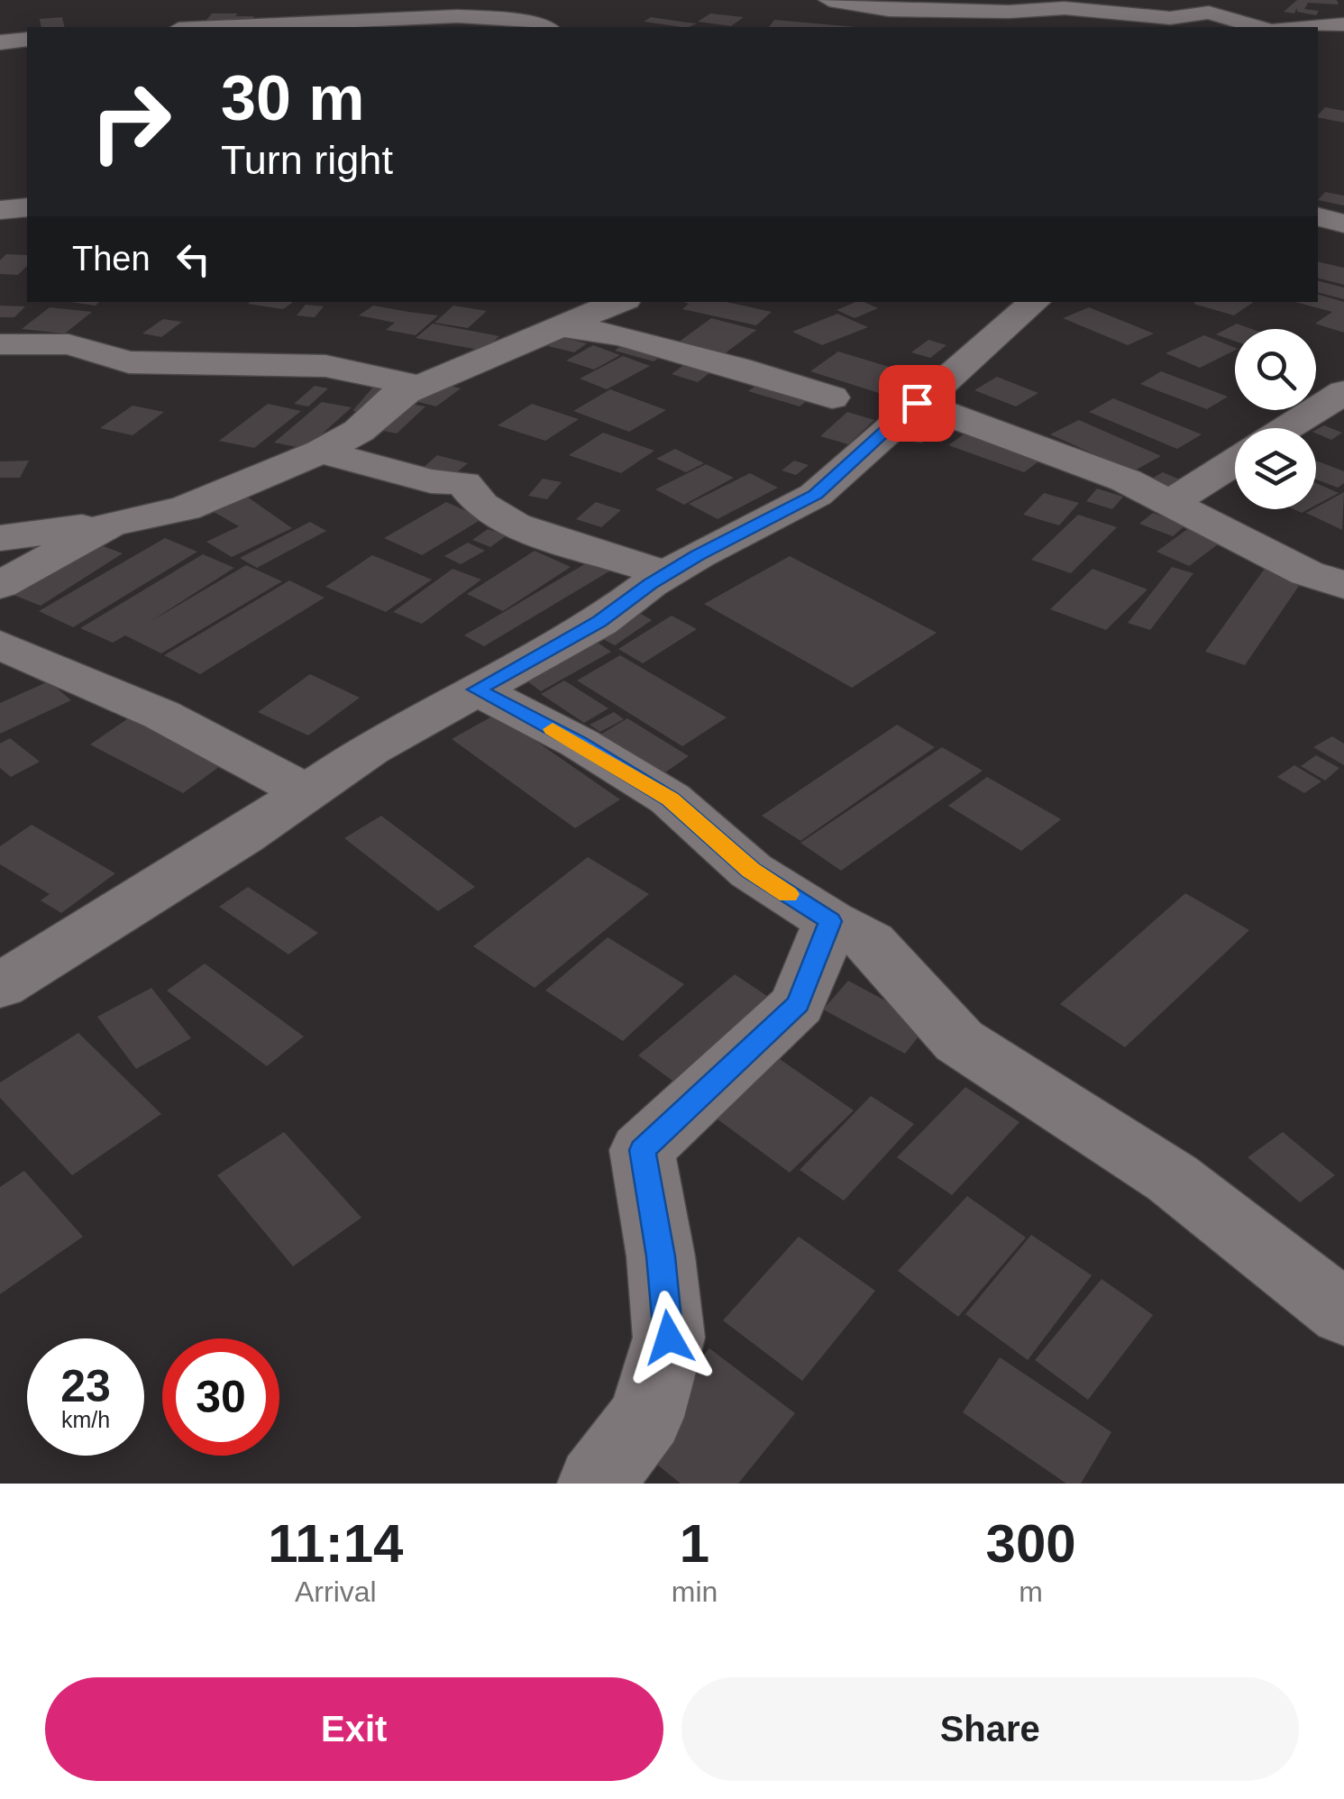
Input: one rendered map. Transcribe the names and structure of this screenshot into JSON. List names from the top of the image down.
{
  "page": {
    "turn": ["30 m", "Turn right"],
    "then": "Then",
    "speed": "23 km/h",
    "limit": "30",
    "eta": [
      "11:14",
      "Arrival",
      "1",
      "min",
      "300",
      "m"
    ],
    "buttons": ["Exit", "Share"]
  }
}
